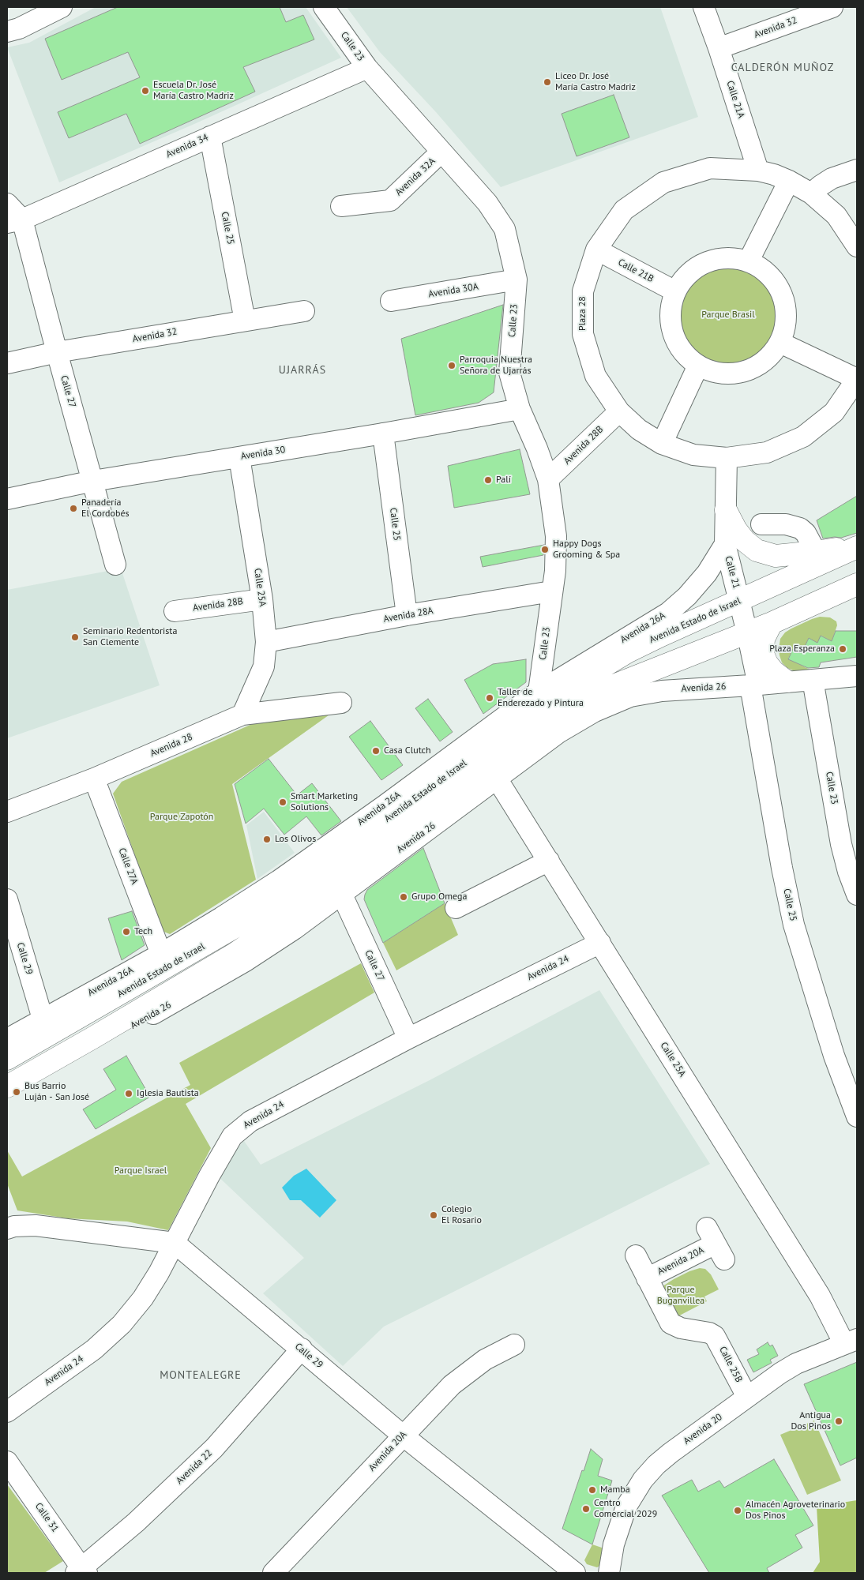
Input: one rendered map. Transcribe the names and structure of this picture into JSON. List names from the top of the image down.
{
  "streets": {
    "main road": ["Avenida Estado de Israel"],
    "street": [
      "Avenida 32",
      "Calle 23",
      "Calle 21A",
      "Avenida 34",
      "Avenida 32A",
      "Calle 25",
      "Calle 21B",
      "Avenida 30A",
      "Plaza 28",
      "Calle 27",
      "Avenida 28B",
      "Avenida 30",
      "Calle 21",
      "Calle 25A",
      "Avenida 28A",
      "Avenida 26A",
      "Avenida 26",
      "Avenida 28",
      "Calle 27A",
      "Calle 29",
      "Avenida 24",
      "Avenida 20A",
      "Calle 25B",
      "Avenida 20",
      "Avenida 22",
      "Calle 31"
    ]
  },
  "crossings": [
    ["Avenida 32", "Calle 21A"],
    ["Avenida 32", "Calle 25"],
    ["Avenida 32", "Calle 27"],
    ["Calle 23", "Avenida 34"],
    ["Calle 23", "Avenida 32A"],
    ["Calle 23", "Avenida 30A"],
    ["Calle 23", "Avenida 28B"],
    ["Calle 23", "Avenida 30"],
    ["Calle 23", "Avenida 28A"],
    ["Calle 23", "Avenida 26A"],
    ["Calle 23", "Avenida 26"],
    ["Calle 21A", "Plaza 28"],
    ["Avenida 34", "Calle 25"],
    ["Avenida 34", "Calle 27"],
    ["Calle 25", "Avenida 30"],
    ["Calle 25", "Calle 21"],
    ["Calle 25", "Avenida 28A"],
    ["Calle 25", "Avenida 26"],
    ["Calle 21B", "Plaza 28"],
    ["Plaza 28", "Avenida 28B"],
    ["Plaza 28", "Calle 21"],
    ["Calle 27", "Avenida 30"],
    ["Calle 27", "Avenida 26"],
    ["Calle 27", "Avenida 24"],
    ["Avenida 28B", "Calle 25A"],
    ["Avenida 30", "Calle 25A"],
    ["Calle 21", "Avenida Estado de Israel"],
    ["Calle 21", "Avenida 26A"],
    ["Calle 21", "Avenida 26"],
    ["Calle 25A", "Avenida 28A"],
    ["Calle 25A", "Avenida 26"],
    ["Calle 25A", "Avenida 28"],
    ["Calle 25A", "Avenida 24"],
    ["Calle 25A", "Avenida 20"],
    ["Avenida 26A", "Calle 27A"],
    ["Avenida 26A", "Calle 29"],
    ["Avenida 28", "Calle 27A"],
    ["Calle 29", "Avenida 24"],
    ["Calle 29", "Avenida 20A"],
    ["Calle 29", "Avenida 22"],
    ["Avenida 20A", "Calle 25B"],
    ["Calle 25B", "Avenida 20"],
    ["Avenida 22", "Calle 31"]
  ],
  "districts": ["CALDERÓN MUÑOZ", "UJARRÁS", "MONTEALEGRE"],
  "parks": [
    "Parque Brasil",
    "Parque Zapotón",
    "Parque Israel",
    "Parque Buganvillea"
  ],
  "places": [
    "Liceo Dr. José María Castro Madriz",
    "Escuela Dr. José María Castro Madriz",
    "Parroquia Nuestra Señora de Ujarrás",
    "Palí",
    "Panadería El Cordobés",
    "Happy Dogs Grooming & Spa",
    "Seminario Redentorista San Clemente",
    "Plaza Esperanza",
    "Taller de Enderezado y Pintura",
    "Casa Clutch",
    "Smart Marketing Solutions",
    "Los Olivos",
    "Grupo Omega",
    "Tech",
    "Bus Barrio Luján - San José",
    "Iglesia Bautista",
    "Colegio El Rosario",
    "Antigua Dos Pinos",
    "Mamba",
    "Centro Comercial 2029",
    "Almacén Agroveterinario Dos Pinos"
  ]
}
